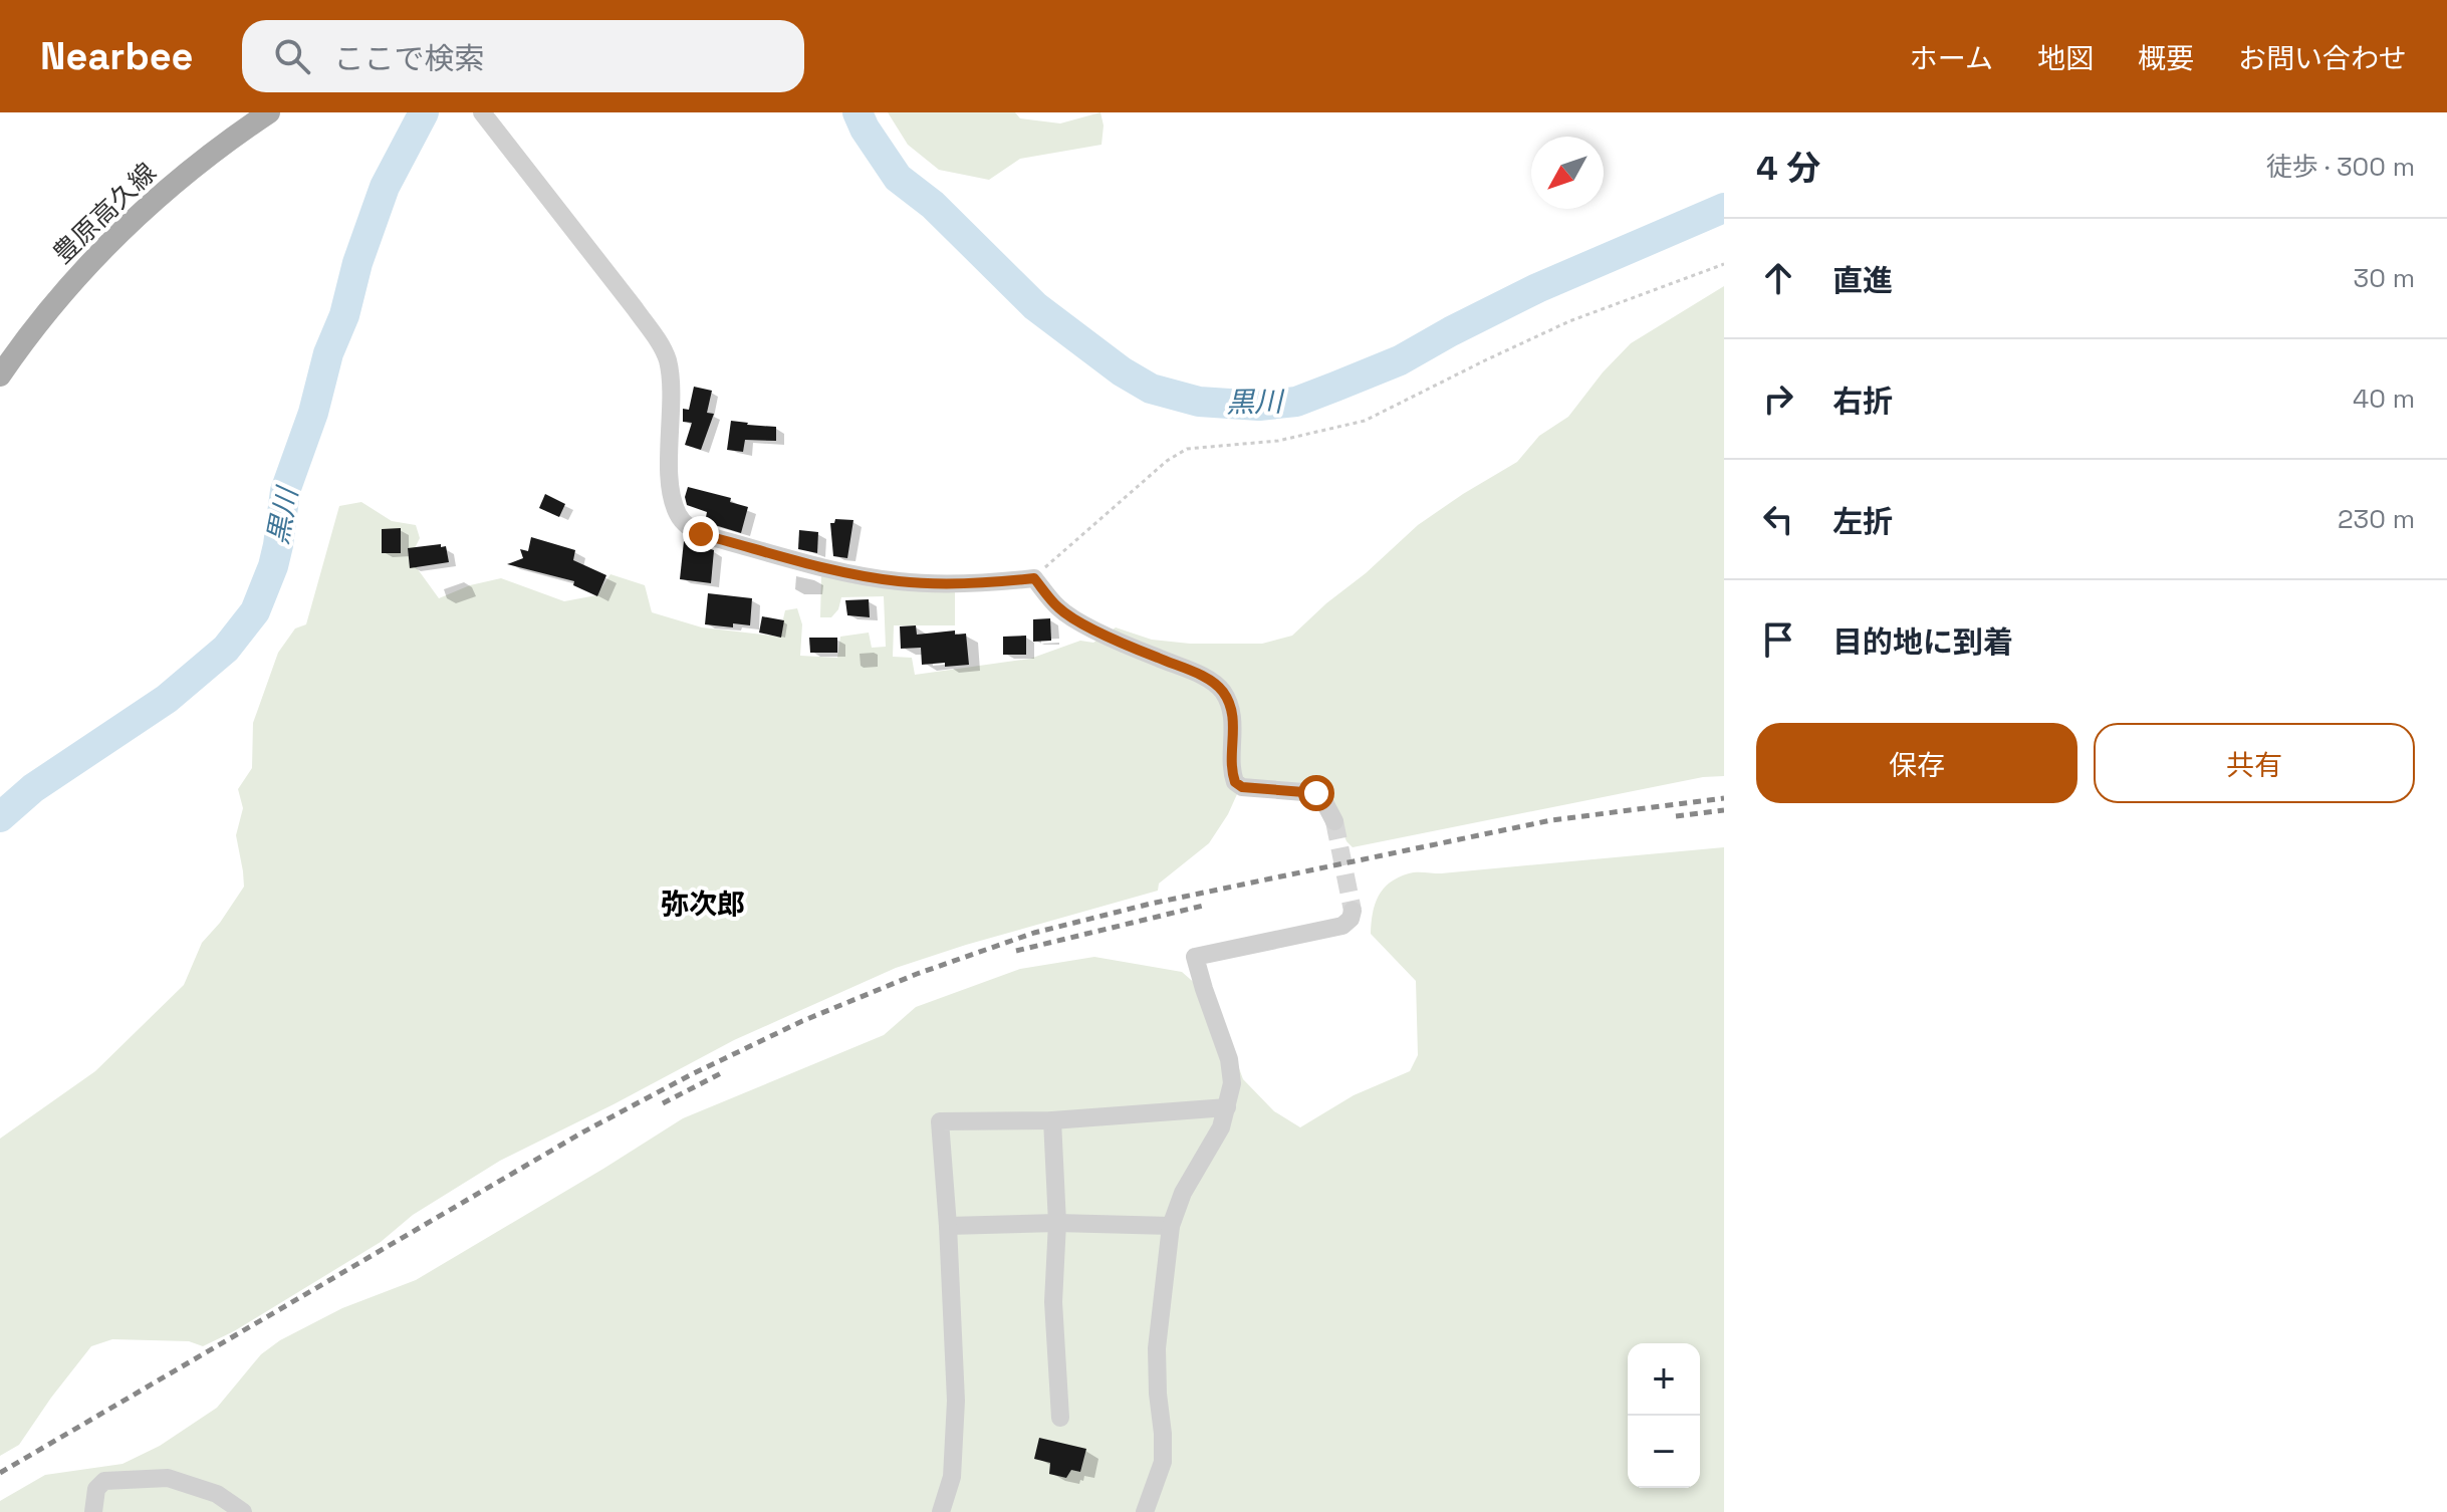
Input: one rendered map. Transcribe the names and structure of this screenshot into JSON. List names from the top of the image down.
{
  "streets": {
    "main road": ["豊原高久線"]
  },
  "districts": ["弥次郎"],
  "water": ["黒川"],
  "north": "bottom left",
  "page": {
    "header": "Nearbee",
    "search": "ここで検索",
    "nav": [
      "ホーム",
      "地図",
      "概要",
      "お問い合わせ"
    ],
    "heading": ["4 分", "徒歩 · 300 m"],
    "list": [
      ["直進", "30 m"],
      ["右折", "40 m"],
      ["左折", "230 m"],
      "目的地に到着"
    ],
    "buttons": ["保存", "共有"],
    "map_buttons": ["+", "−"]
  }
}
